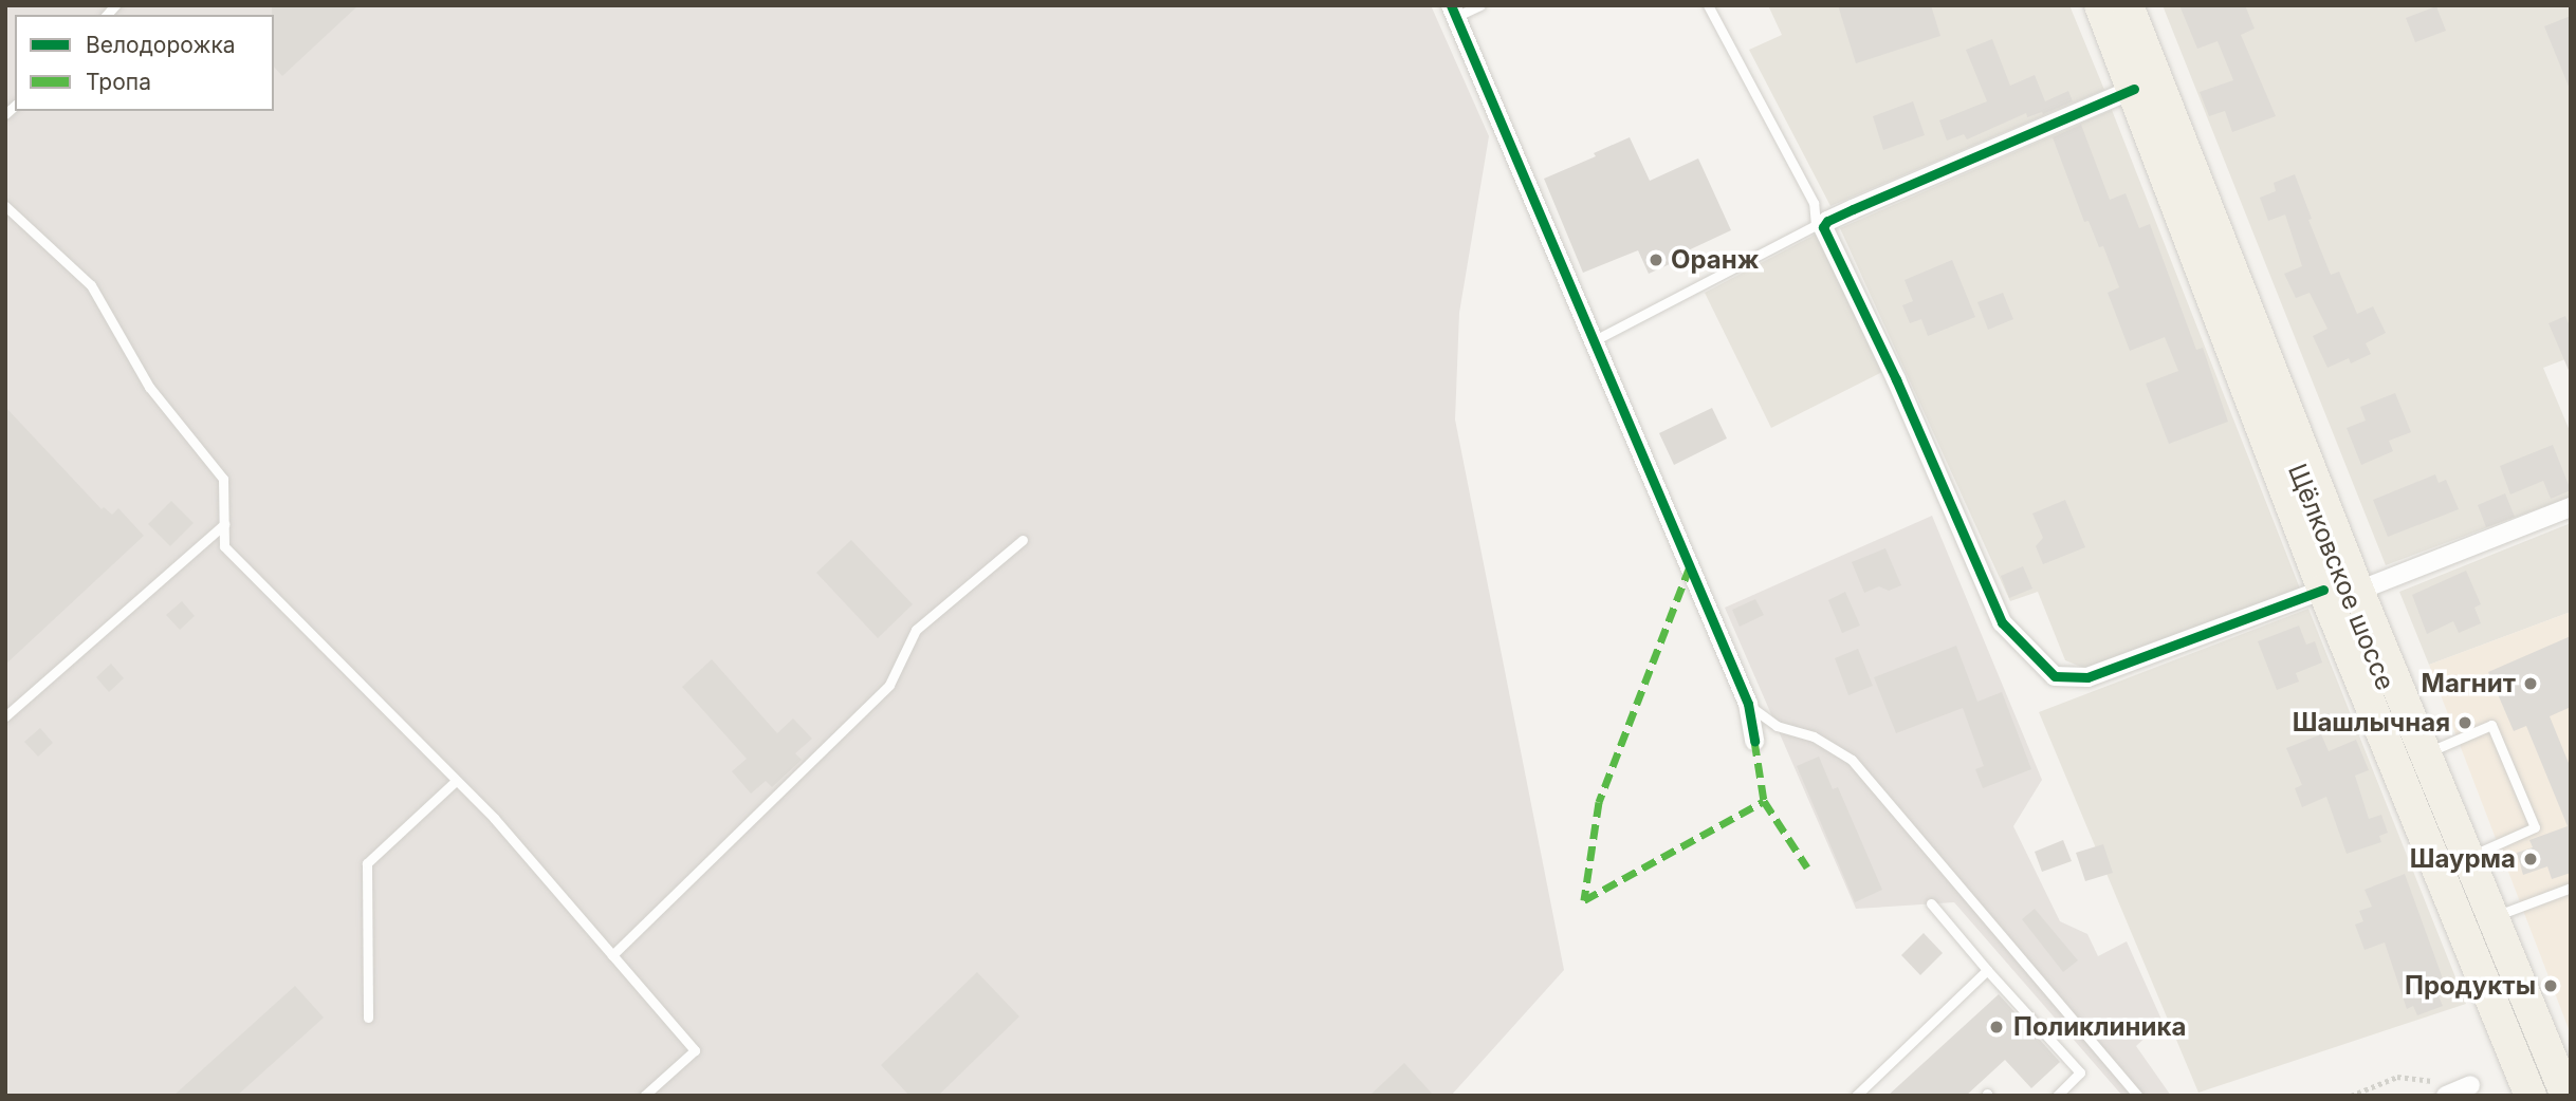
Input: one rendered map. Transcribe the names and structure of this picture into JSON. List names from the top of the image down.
{
  "streets": {
    "main road": ["Щёлковское шоссе"]
  },
  "places": [
    "Оранж",
    "Магнит",
    "Шашлычная",
    "Шаурма",
    "Продукты",
    "Поликлиника"
  ],
  "legend": ["Велодорожка", "Тропа"]
}
